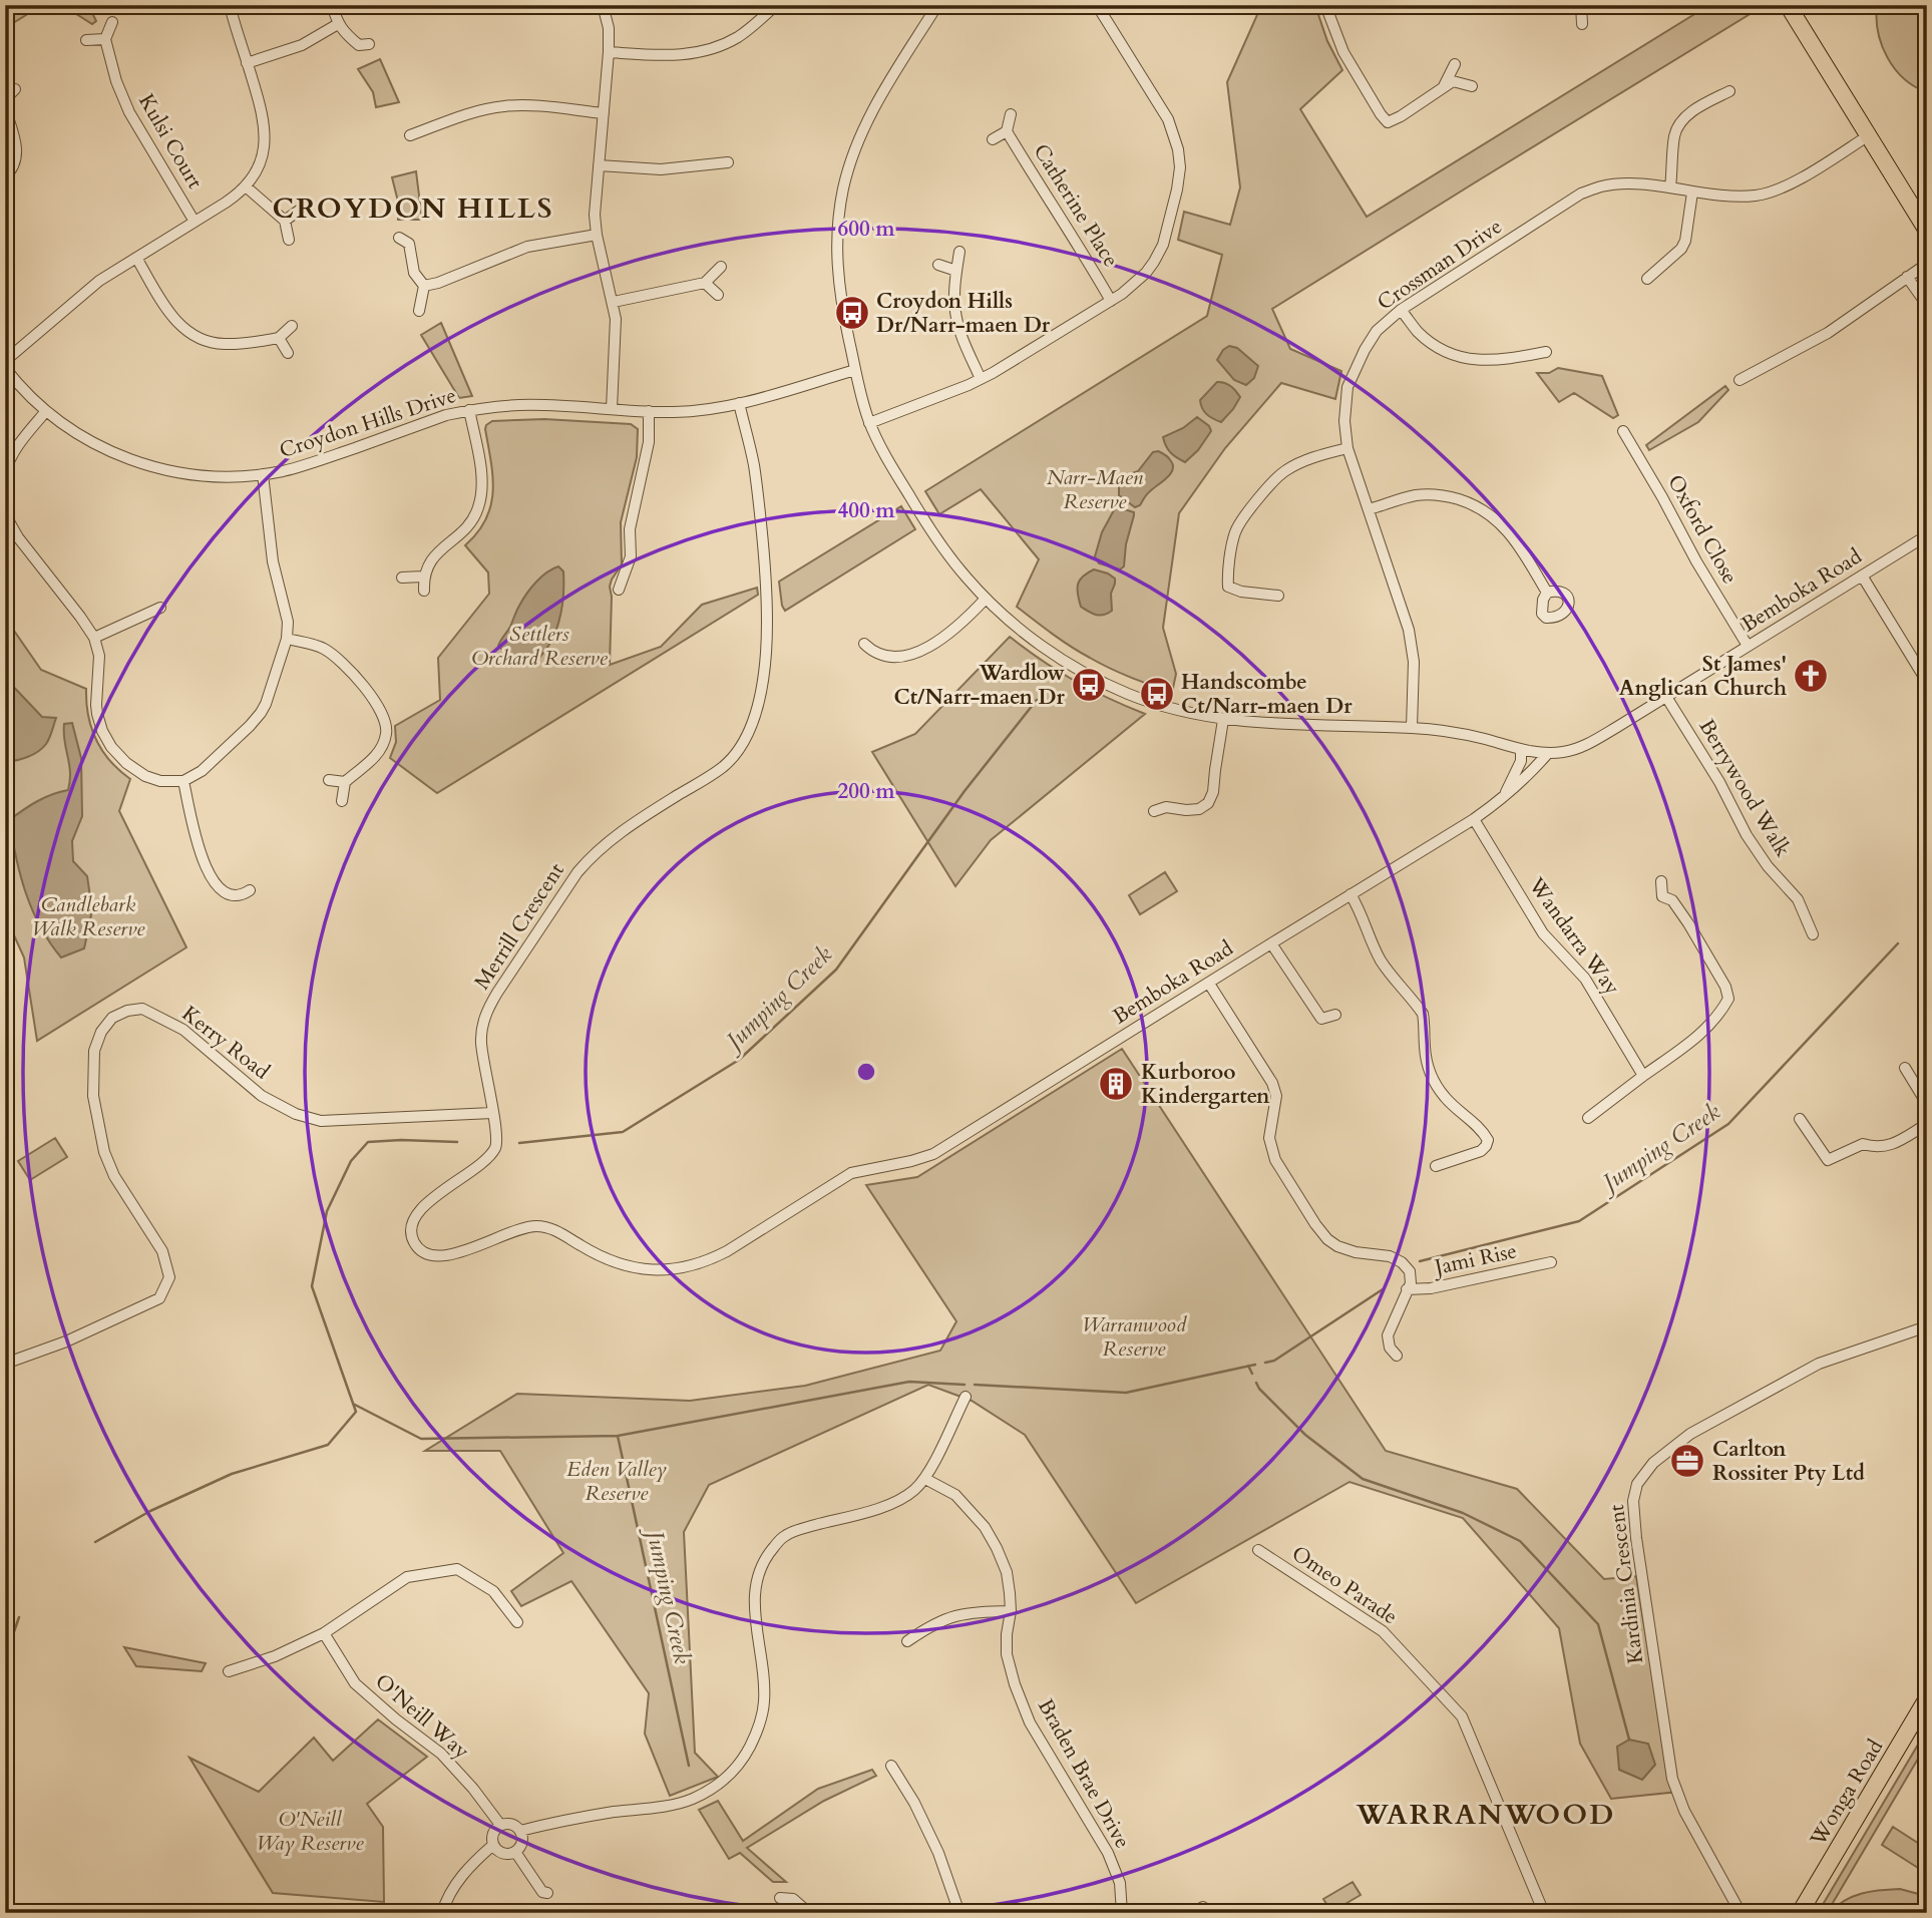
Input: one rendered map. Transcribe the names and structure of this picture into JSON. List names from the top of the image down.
{
  "streets": {
    "main road": ["Wonga Road"],
    "street": [
      "Kulsi Court",
      "Catherine Place",
      "Crossman Drive",
      "Croydon Hills Drive",
      "Oxford Close",
      "Bemboka Road",
      "Berrywood Walk",
      "Merrill Crescent",
      "Wandarra Way",
      "Kerry Road",
      "Jami Rise",
      "Kardinia Crescent",
      "Omeo Parade",
      "O'Neill Way",
      "Braden Brae Drive"
    ]
  },
  "crossings": [
    ["Croydon Hills Drive", "Merrill Crescent"],
    ["Oxford Close", "Bemboka Road"],
    ["Bemboka Road", "Berrywood Walk"],
    ["Bemboka Road", "Merrill Crescent"],
    ["Bemboka Road", "Wandarra Way"],
    ["Merrill Crescent", "Kerry Road"]
  ],
  "districts": ["CROYDON HILLS", "WARRANWOOD"],
  "water": ["Jumping Creek"],
  "parks": [
    "Narr-Maen Reserve",
    "Settlers Orchard Reserve",
    "Candlebark Walk Reserve",
    "Warranwood Reserve",
    "Eden Valley Reserve",
    "O'Neill Way Reserve"
  ],
  "places": {
    "bus stop": ["Croydon Hills Dr/Narr-maen Dr", "Wardlow Ct/Narr-maen Dr", "Handscombe Ct/Narr-maen Dr"],
    "church": ["St James' Anglican Church"],
    "building": ["Kurboroo Kindergarten"],
    "office": ["Carlton Rossiter Pty Ltd"]
  },
  "rings": ["600 m", "400 m", "200 m"]
}
